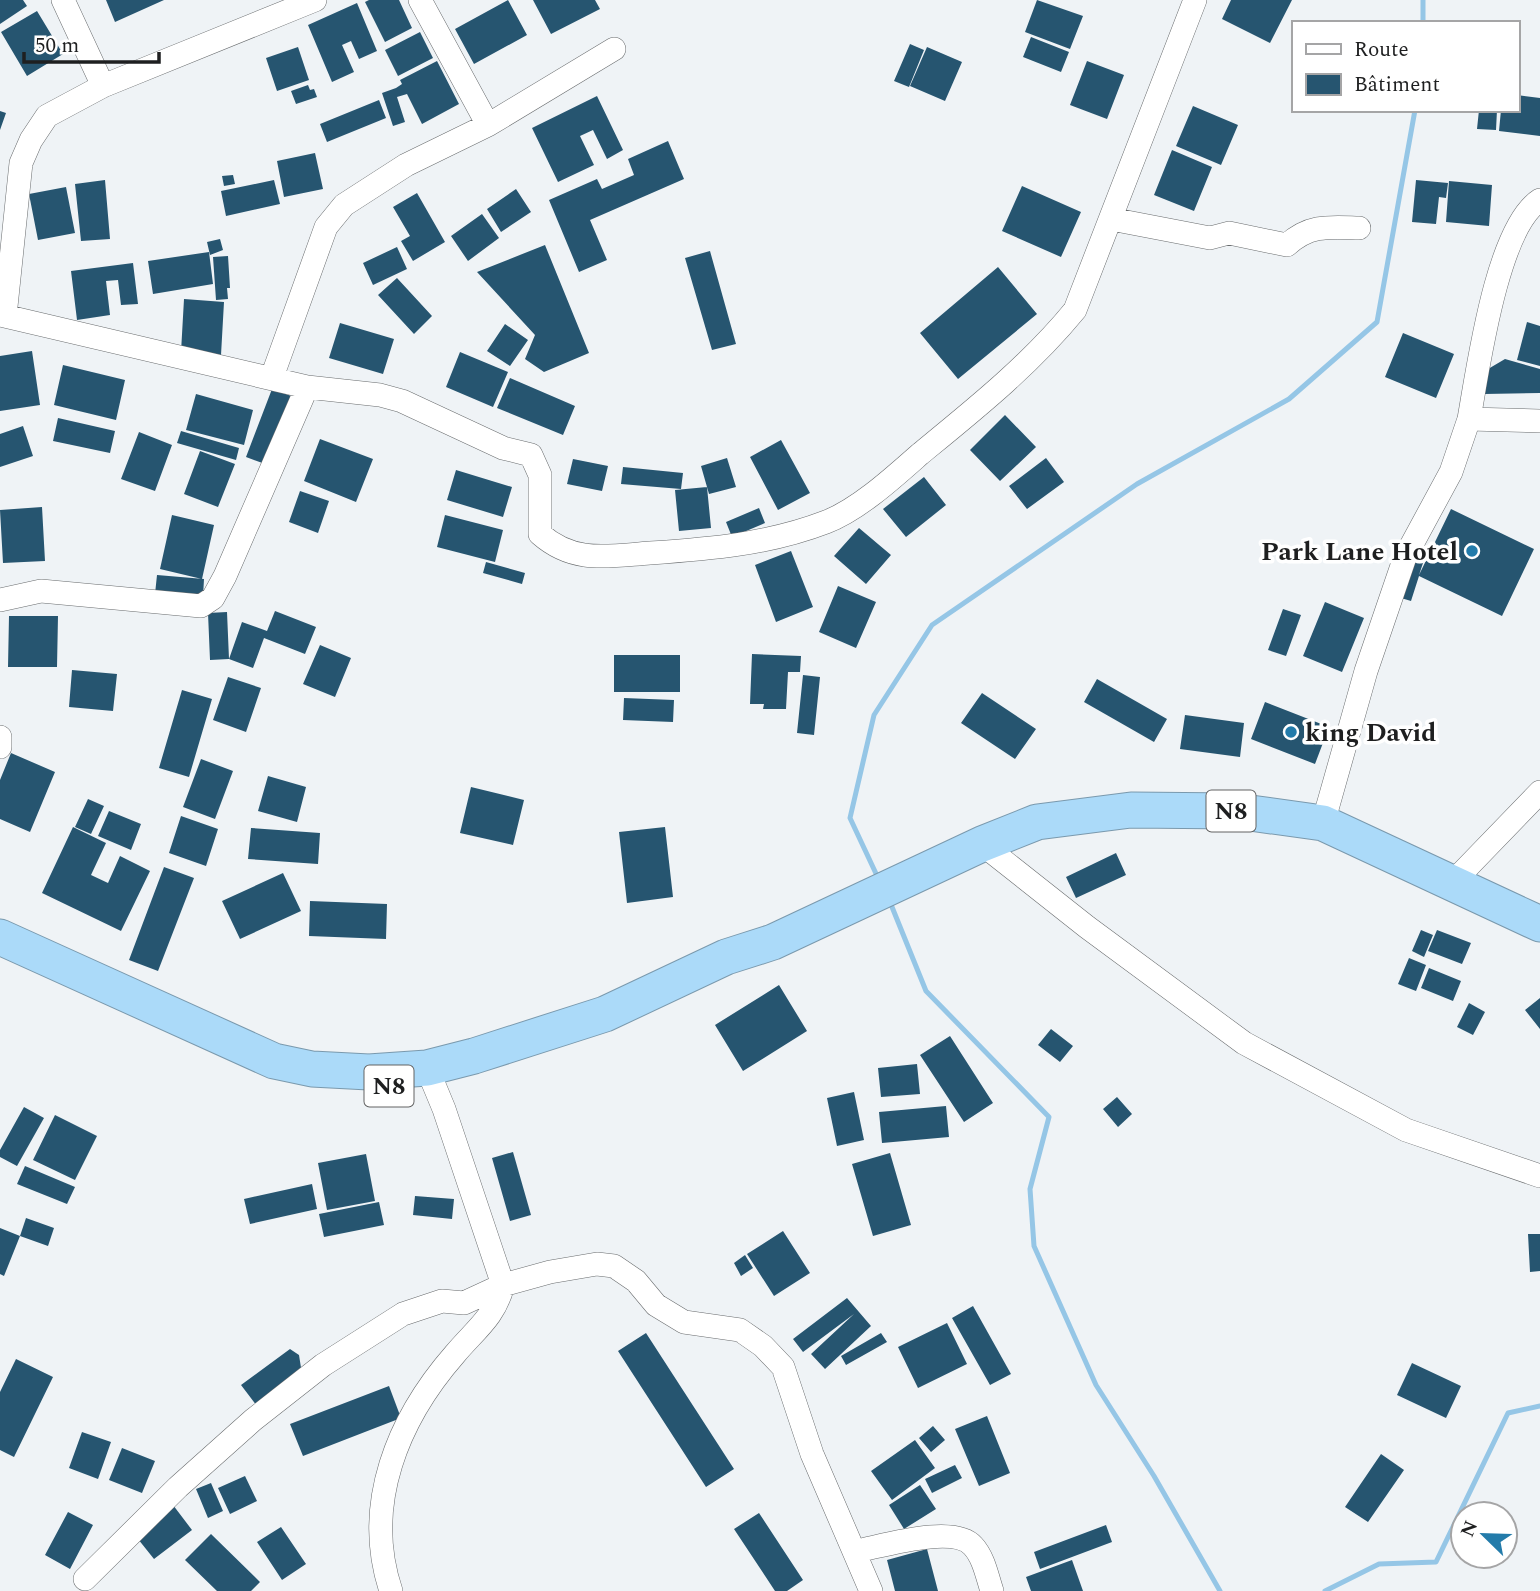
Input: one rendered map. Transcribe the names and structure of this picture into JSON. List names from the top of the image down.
{
  "streets": {
    "highway": ["N8"]
  },
  "places": ["Park Lane Hotel", "king David"],
  "legend": ["Route", "Bâtiment"],
  "scale_bar": "50 m",
  "north": "top left"
}
